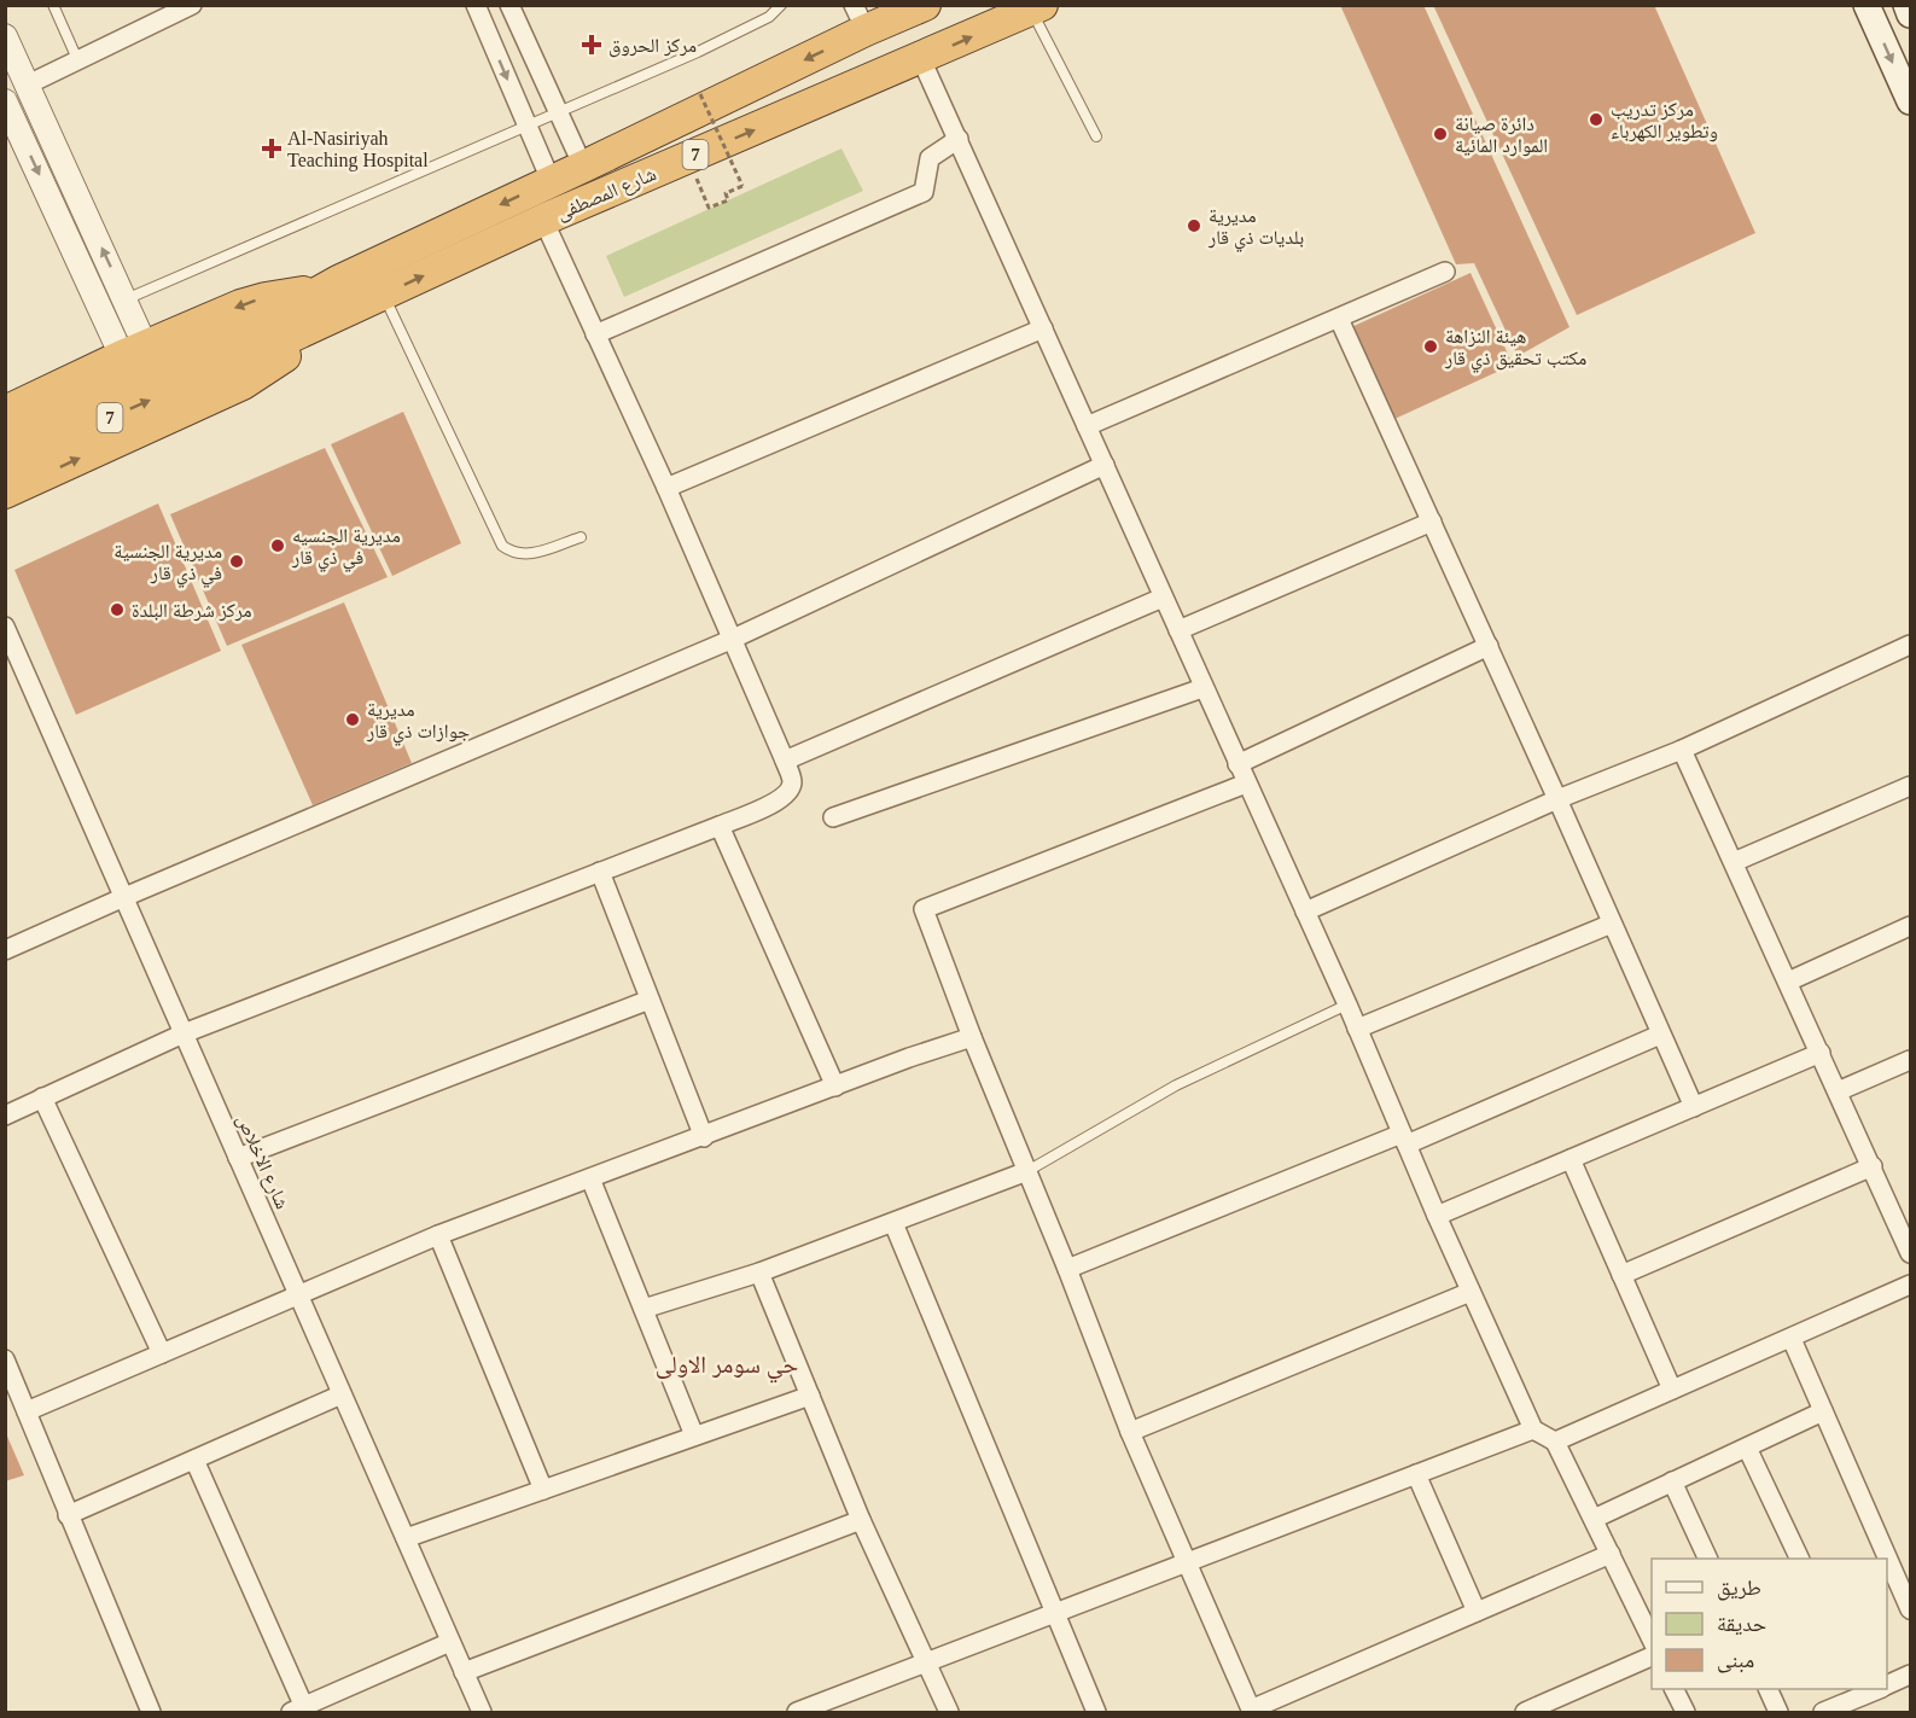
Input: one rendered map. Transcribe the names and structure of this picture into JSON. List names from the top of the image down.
{
  "streets": {
    "highway": ["7", "شارع المصطفى"],
    "street": ["شارع الاخلاص"]
  },
  "crossings": [
    ["7", "شارع المصطفى"]
  ],
  "districts": ["حي سومر الاولى"],
  "places": {
    "health": ["مركز الحروق", "Al-Nasiriyah Teaching Hospital"],
    "other": [
      "مركز تدريب وتطوير الكهرباء",
      "دائرة صيانة الموارد المائية",
      "مديرية بلديات ذي قار",
      "هيئة النزاهة مكتب تحقيق ذي قار",
      "مديرية الجنسيه في ذي قار",
      "مديرية الجنسية في ذي قار",
      "مركز شرطة البلدة",
      "مديرية جوازات ذي قار"
    ]
  },
  "legend": ["طريق", "حديقة", "مبنى"]
}
